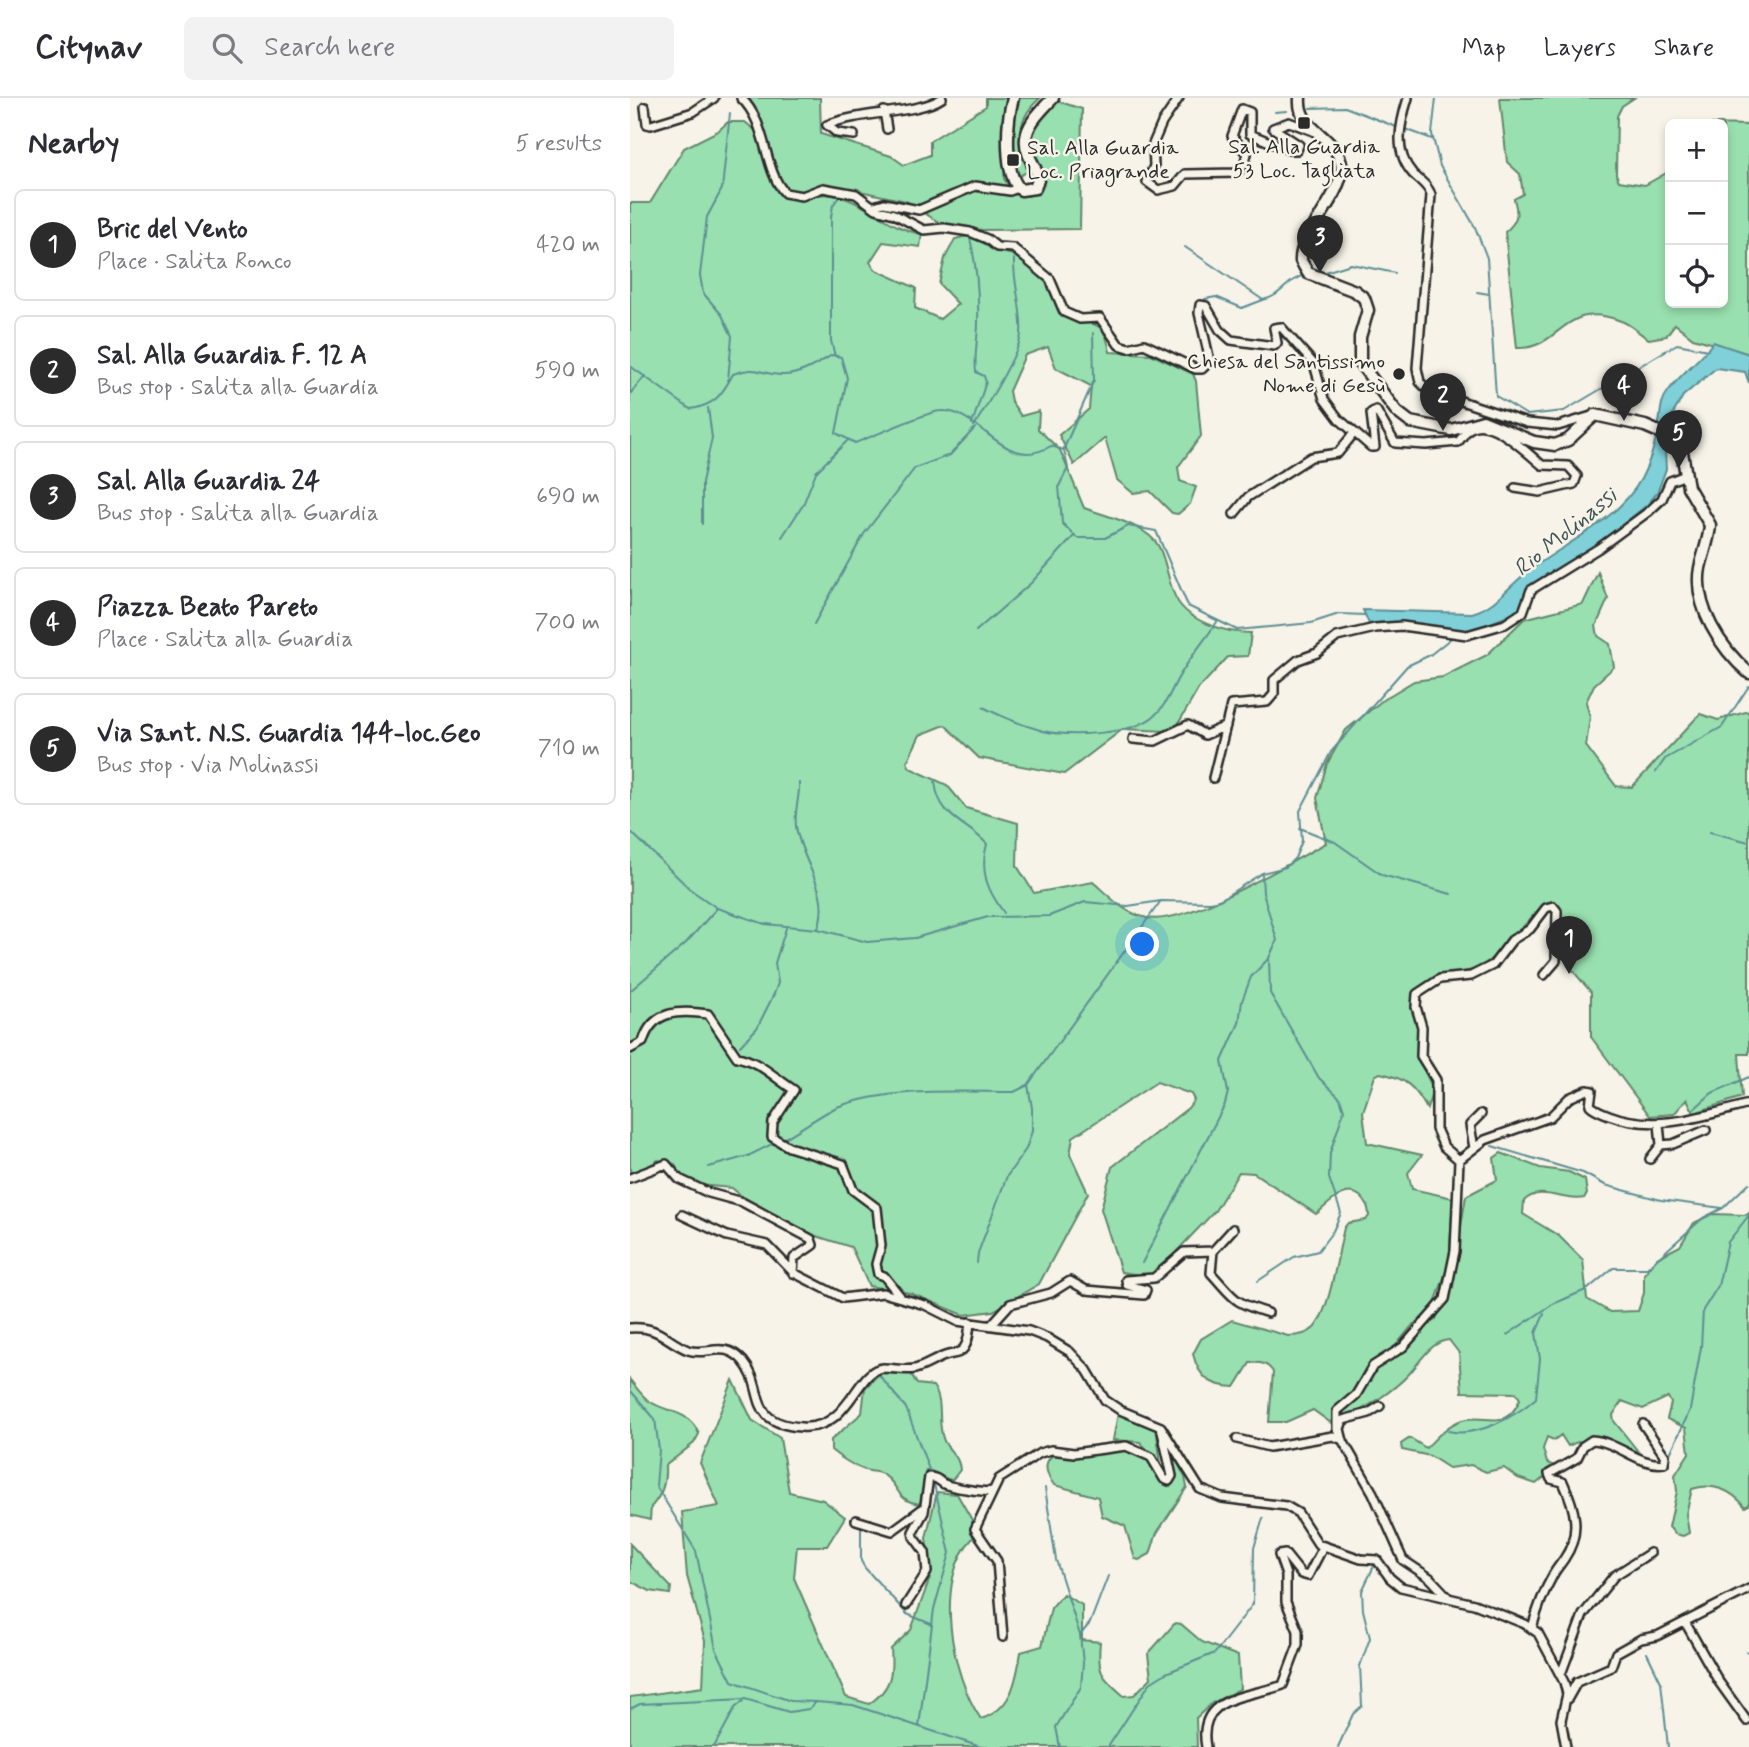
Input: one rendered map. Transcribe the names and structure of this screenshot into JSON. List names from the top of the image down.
{
  "water": ["Rio Molinassi"],
  "places": {
    "transit": ["Sal. Alla Guardia 53 Loc. Tagliata", "Sal. Alla Guardia Loc. Priagrande"],
    "other": ["Chiesa del Santissimo Nome di Gesù"]
  },
  "page": {
    "header": "Citynav",
    "search": "Search here",
    "nav": ["Map", "Layers", "Share"],
    "heading": ["Nearby", "5 results"],
    "map_buttons": ["+", "−"],
    "list": [
      {
        "mark": "1",
        "name": "Bric del Vento",
        "note": "Place · Salita Ronco",
        "value": "420 m"
      },
      {
        "mark": "2",
        "name": "Sal. Alla Guardia F. 12 A",
        "note": "Bus stop · Salita alla Guardia",
        "value": "590 m"
      },
      {
        "mark": "3",
        "name": "Sal. Alla Guardia 24",
        "note": "Bus stop · Salita alla Guardia",
        "value": "690 m"
      },
      {
        "mark": "4",
        "name": "Piazza Beato Pareto",
        "note": "Place · Salita alla Guardia",
        "value": "700 m"
      },
      {
        "mark": "5",
        "name": "Via Sant. N.S. Guardia 144-loc.Geo",
        "note": "Bus stop · Via Molinassi",
        "value": "710 m"
      }
    ],
    "pins": [
      "3",
      "4",
      "2",
      "5",
      "1"
    ]
  }
}
